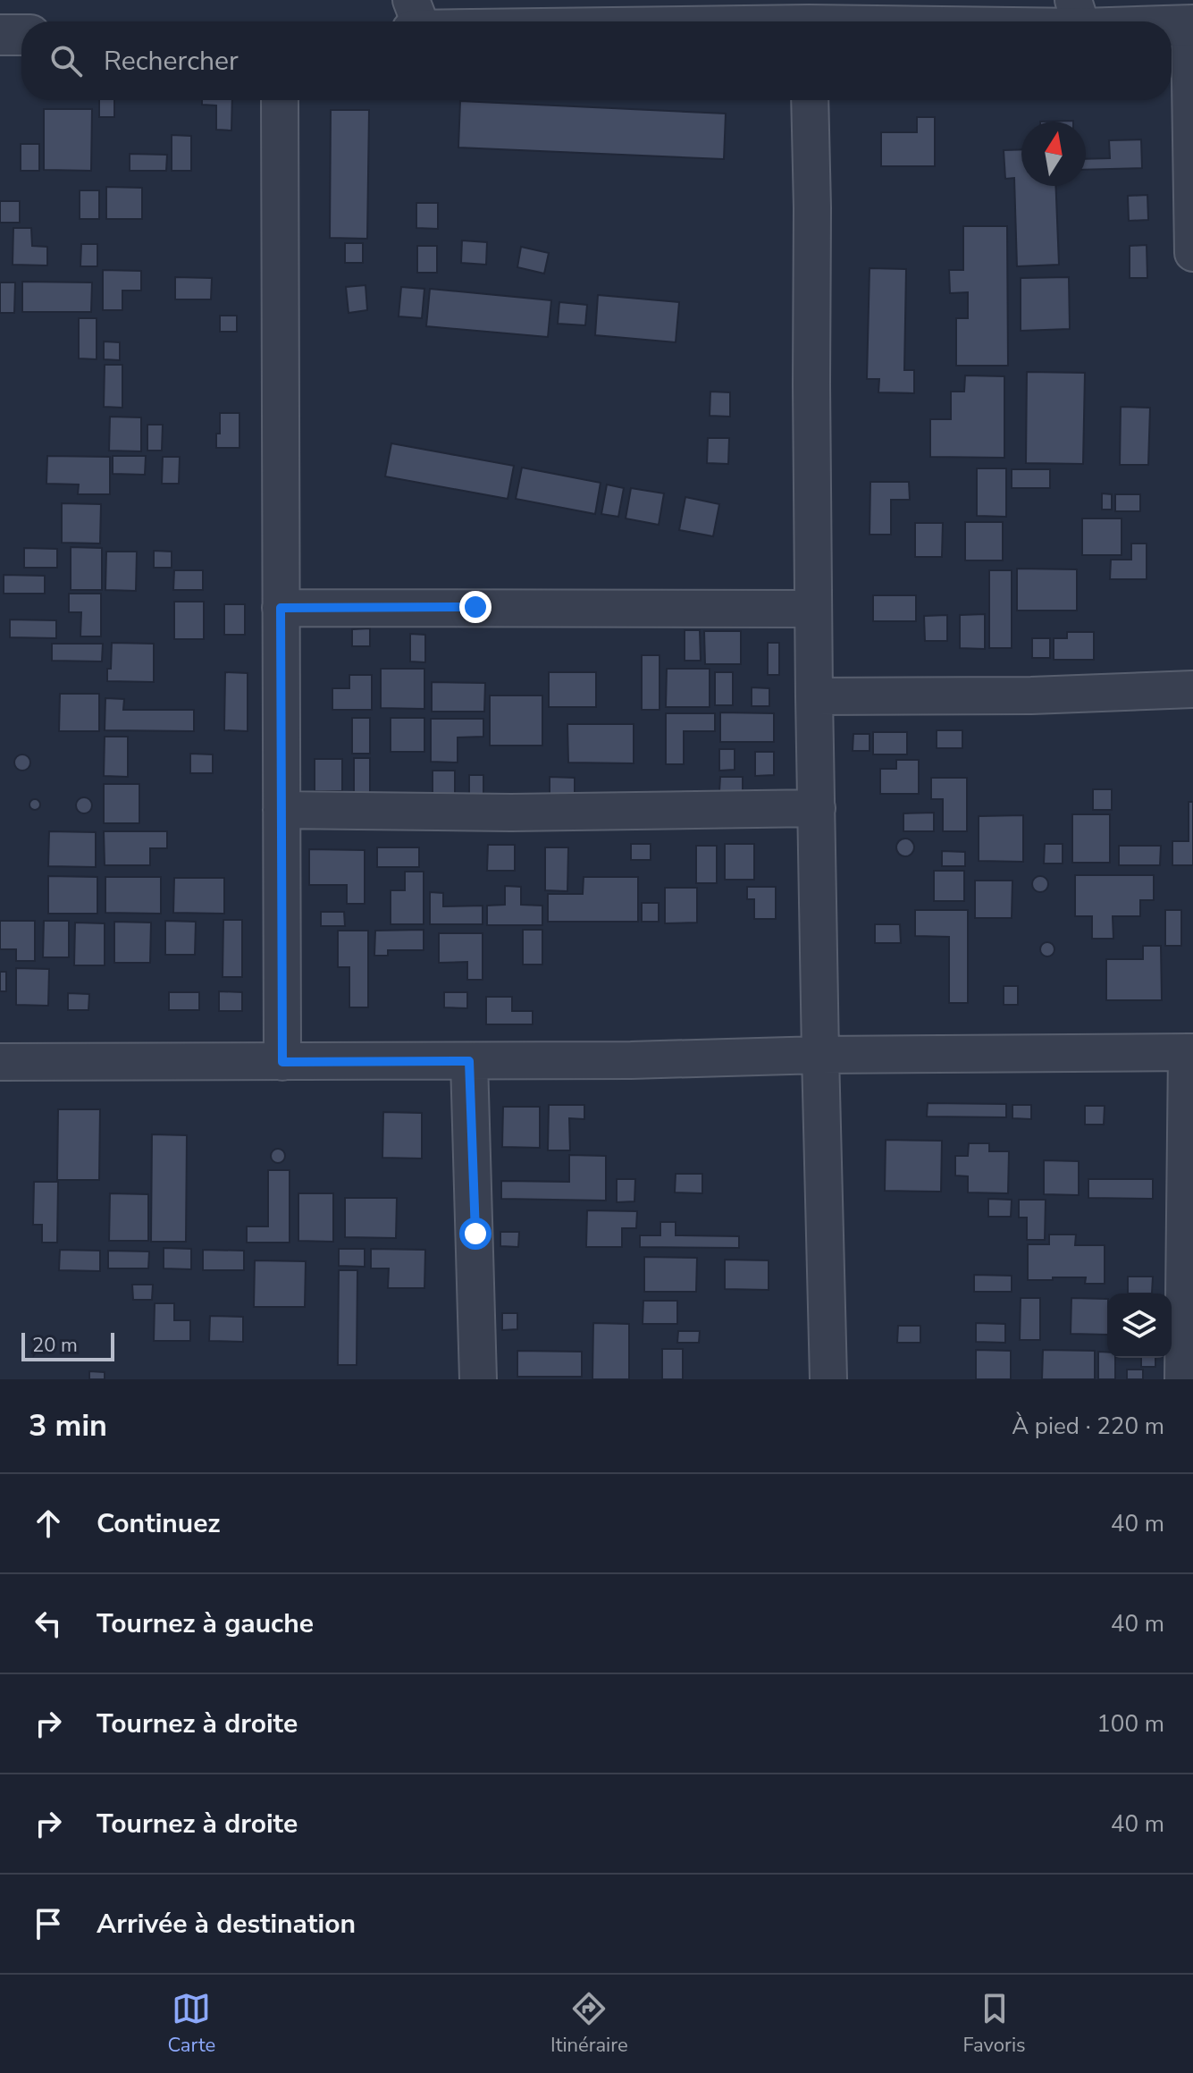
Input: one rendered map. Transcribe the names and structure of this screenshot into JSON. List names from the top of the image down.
{
  "scale_bar": "20 m",
  "north": "top",
  "page": {
    "search": "Rechercher",
    "scale": "20 m",
    "heading": ["3 min", "À pied · 220 m"],
    "list": [
      ["Continuez", "40 m"],
      ["Tournez à gauche", "40 m"],
      ["Tournez à droite", "100 m"],
      ["Tournez à droite", "40 m"],
      "Arrivée à destination"
    ],
    "nav": ["Carte", "Itinéraire", "Favoris"]
  }
}
